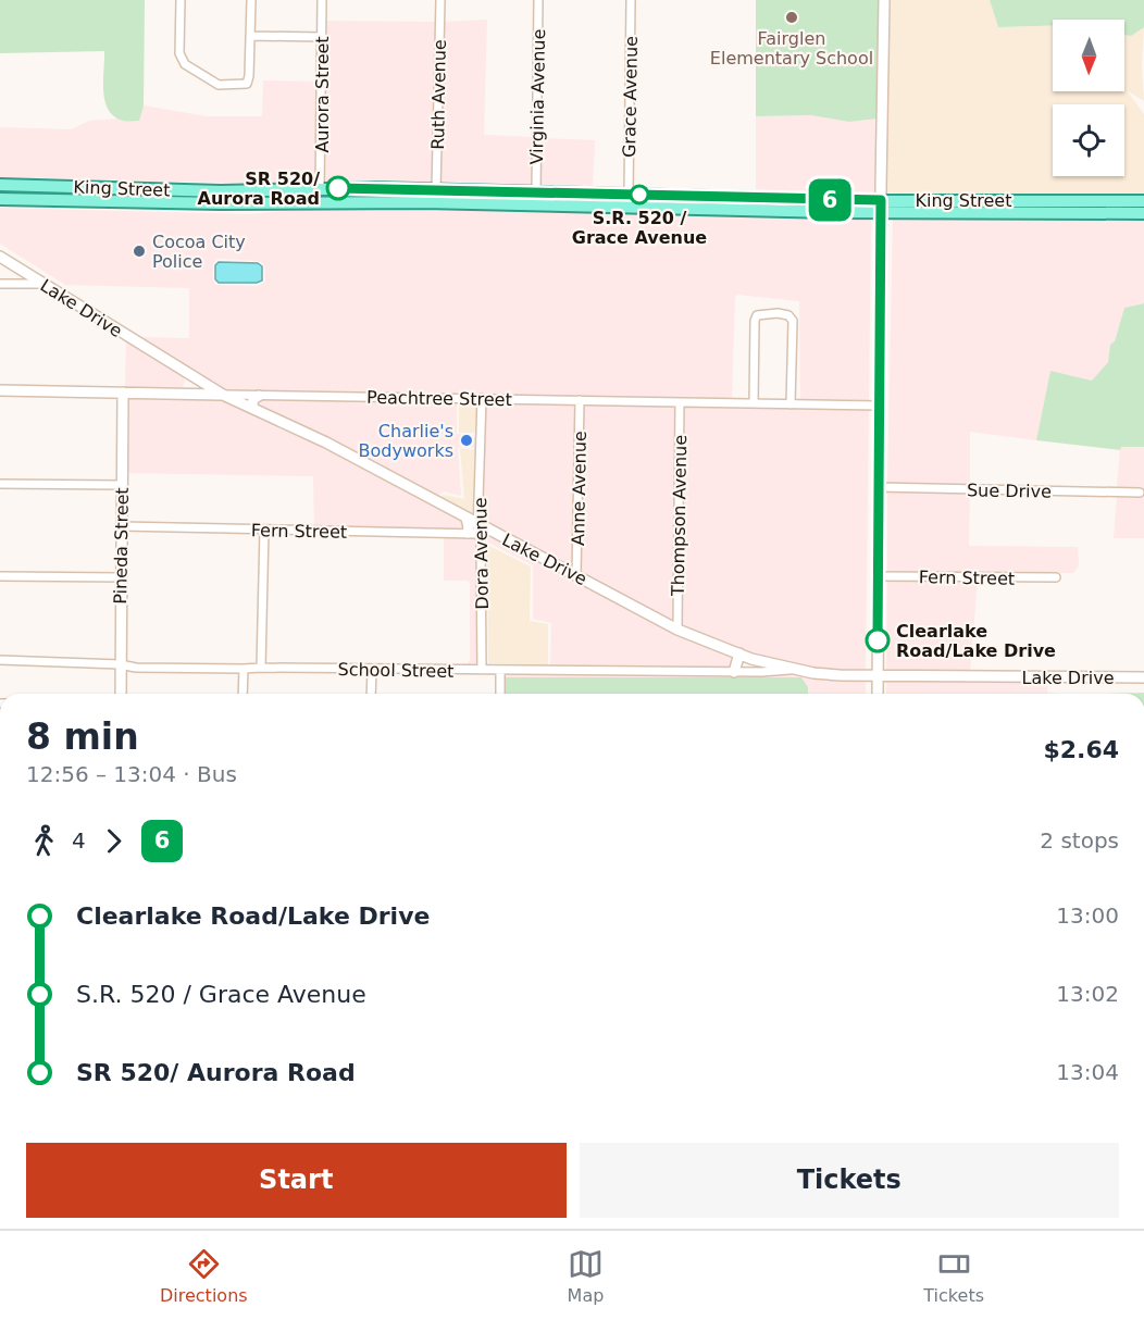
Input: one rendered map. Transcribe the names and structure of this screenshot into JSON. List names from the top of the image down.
{
  "streets": {
    "main road": ["King Street"],
    "street": [
      "Aurora Street",
      "Ruth Avenue",
      "Virginia Avenue",
      "Grace Avenue",
      "Lake Drive",
      "Peachtree Street",
      "Anne Avenue",
      "Sue Drive",
      "Thompson Avenue",
      "Fern Street",
      "Pineda Street",
      "Dora Avenue",
      "School Street"
    ]
  },
  "crossings": [
    ["Aurora Street", "King Street"],
    ["Ruth Avenue", "King Street"],
    ["Virginia Avenue", "King Street"],
    ["Grace Avenue", "King Street"],
    ["Lake Drive", "Peachtree Street"],
    ["Lake Drive", "Anne Avenue"],
    ["Lake Drive", "Thompson Avenue"],
    ["Lake Drive", "Fern Street"],
    ["Lake Drive", "Dora Avenue"],
    ["Lake Drive", "School Street"],
    ["Peachtree Street", "Anne Avenue"],
    ["Peachtree Street", "Thompson Avenue"],
    ["Peachtree Street", "Pineda Street"],
    ["Peachtree Street", "Dora Avenue"],
    ["Fern Street", "Pineda Street"],
    ["Fern Street", "Dora Avenue"],
    ["Pineda Street", "School Street"],
    ["Dora Avenue", "School Street"]
  ],
  "places": [
    "Fairglen Elementary School",
    "SR 520/ Aurora Road",
    "S.R. 520 / Grace Avenue",
    "Cocoa City Police",
    "Charlie's Bodyworks",
    "Clearlake Road/Lake Drive"
  ],
  "lines": ["bus line 6"],
  "north": "bottom",
  "page": {
    "on_map": "6",
    "heading": ["8 min", "12:56 – 13:04 · Bus", "$2.64"],
    "legs": ["4", "6", "2 stops"],
    "list": [
      {
        "name": "Clearlake Road/Lake Drive",
        "value": "13:00"
      },
      {
        "name": "S.R. 520 / Grace Avenue",
        "value": "13:02"
      },
      {
        "name": "SR 520/ Aurora Road",
        "value": "13:04"
      }
    ],
    "buttons": ["Start", "Tickets"],
    "tabs": ["Directions", "Map", "Tickets"]
  }
}
